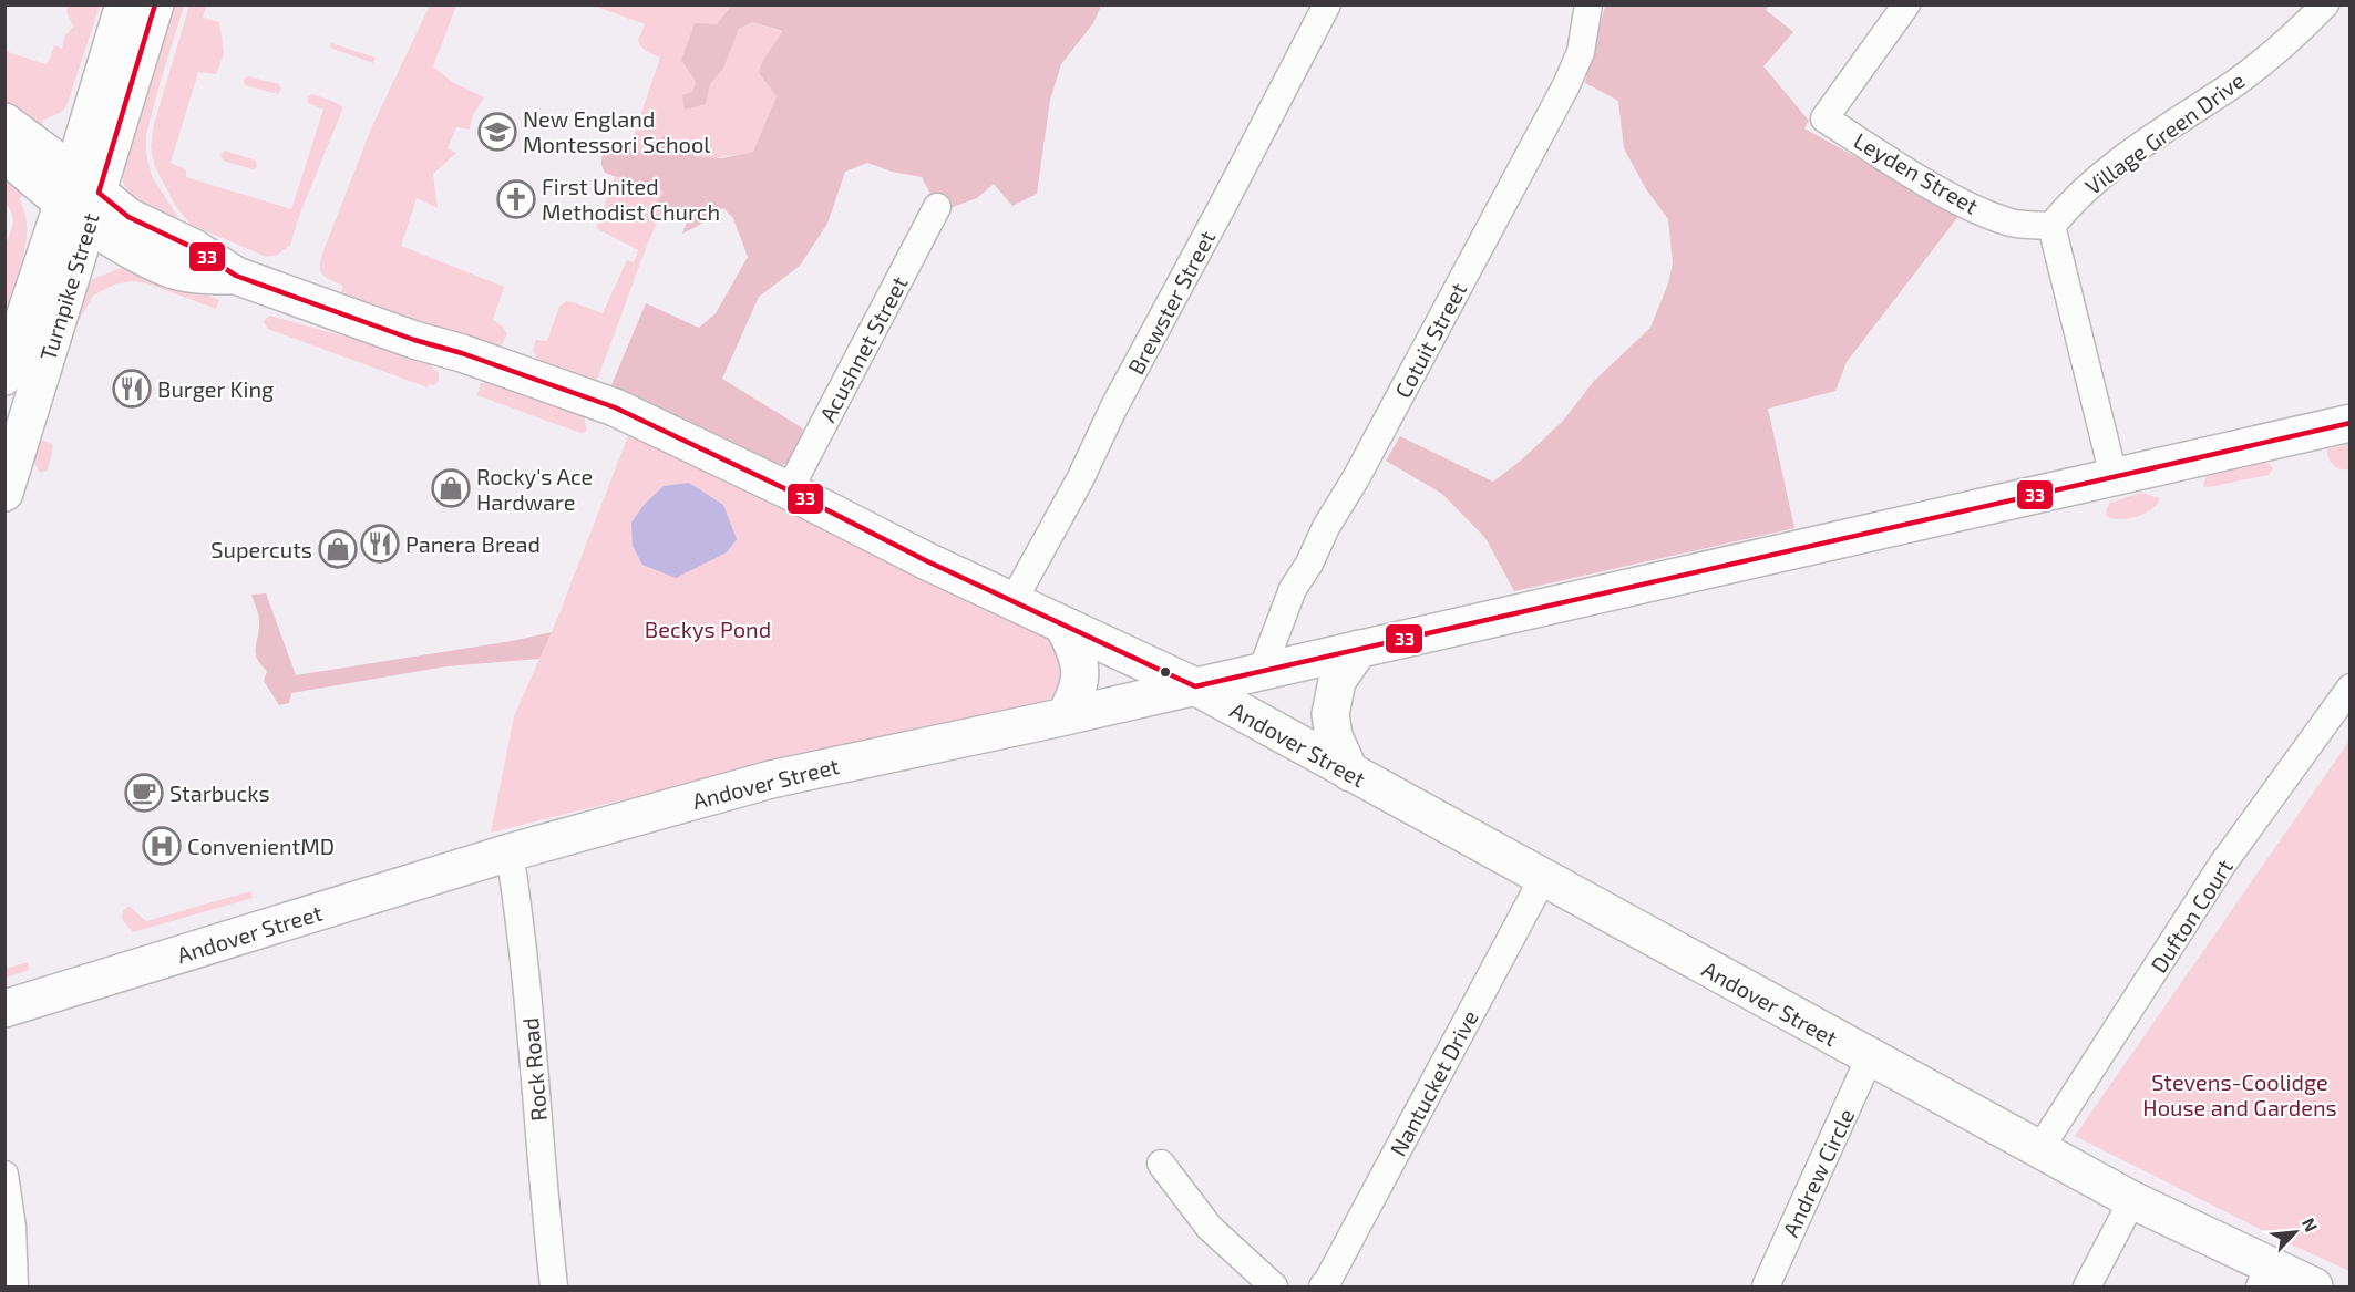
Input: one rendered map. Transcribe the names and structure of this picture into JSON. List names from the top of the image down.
{
  "streets": {
    "main road": ["Turnpike Street", "Andover Street"],
    "street": [
      "Village Green Drive",
      "Leyden Street",
      "Brewster Street",
      "Cotuit Street",
      "Acushnet Street",
      "Dufton Court",
      "Rock Road",
      "Nantucket Drive",
      "Andrew Circle"
    ]
  },
  "crossings": [
    ["Village Green Drive", "Leyden Street"],
    ["Andover Street", "Dufton Court"],
    ["Andover Street", "Rock Road"],
    ["Andover Street", "Nantucket Drive"],
    ["Andover Street", "Andrew Circle"]
  ],
  "parks": ["Beckys Pond", "Stevens-Coolidge House and Gardens"],
  "places": {
    "school or university": ["New England Montessori School"],
    "church": ["First United Methodist Church"],
    "restaurant": ["Burger King", "Panera Bread"],
    "shop": ["Rocky's Ace Hardware", "Supercuts"],
    "cafe": ["Starbucks"],
    "hospital": ["ConvenientMD"]
  },
  "lines": ["transit line 33"],
  "north": "top right"
}
